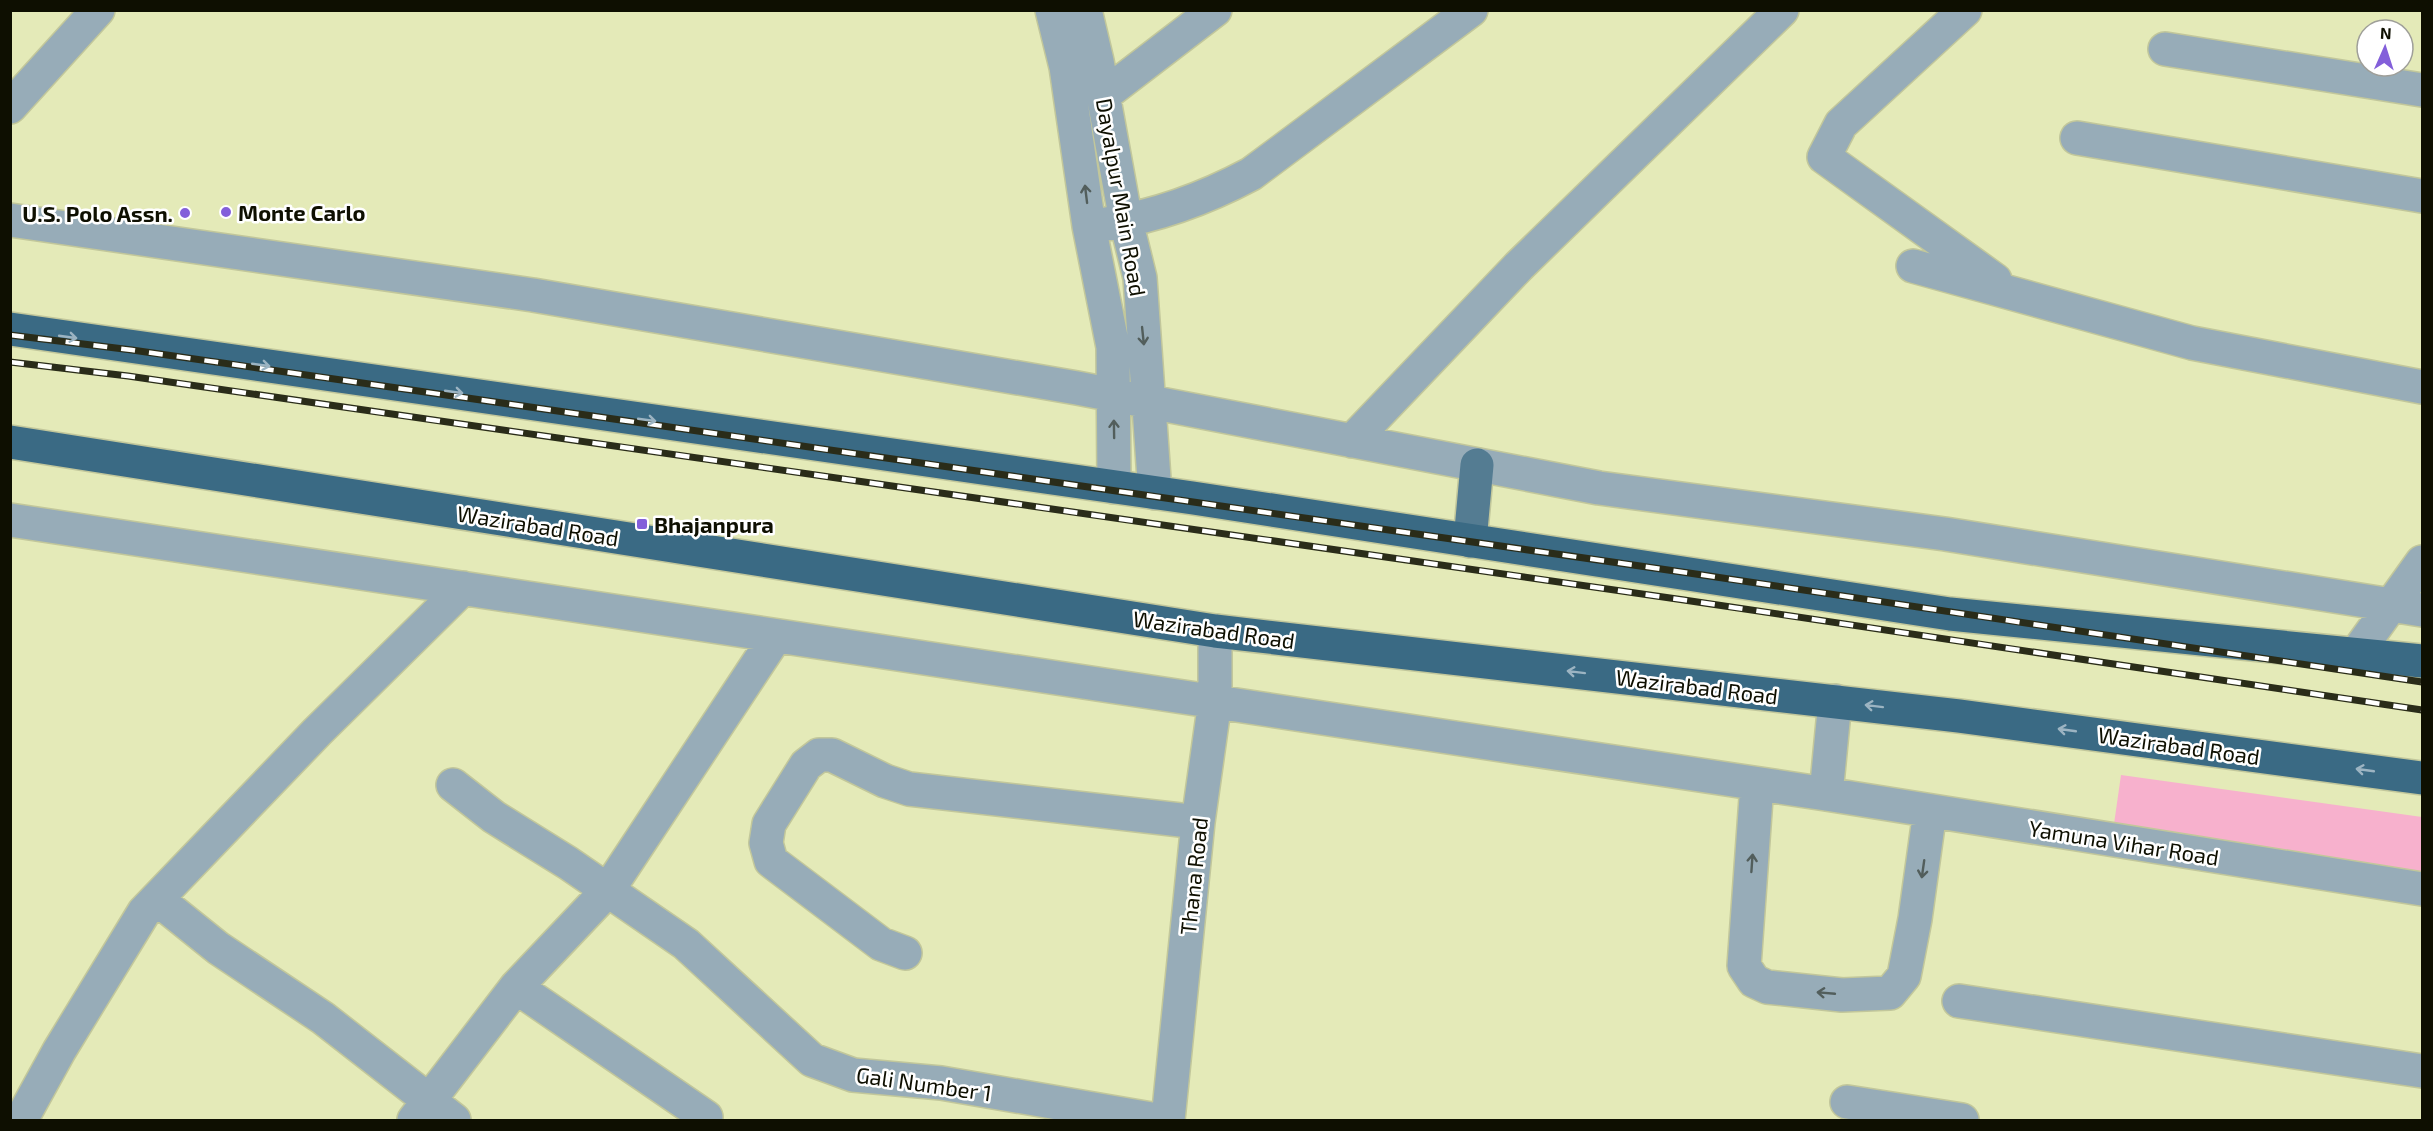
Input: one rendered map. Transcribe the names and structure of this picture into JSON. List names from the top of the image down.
{
  "streets": {
    "highway": ["Wazirabad Road"],
    "street": [
      "Dayalpur Main Road",
      "Yamuna Vihar Road",
      "Thana Road",
      "Gali Number 1"
    ]
  },
  "crossings": [
    ["Wazirabad Road", "Thana Road"],
    ["Yamuna Vihar Road", "Thana Road"]
  ],
  "places": {
    "other": ["Monte Carlo", "U.S. Polo Assn."],
    "transit": ["Bhajanpura"]
  },
  "north": "top"
}
